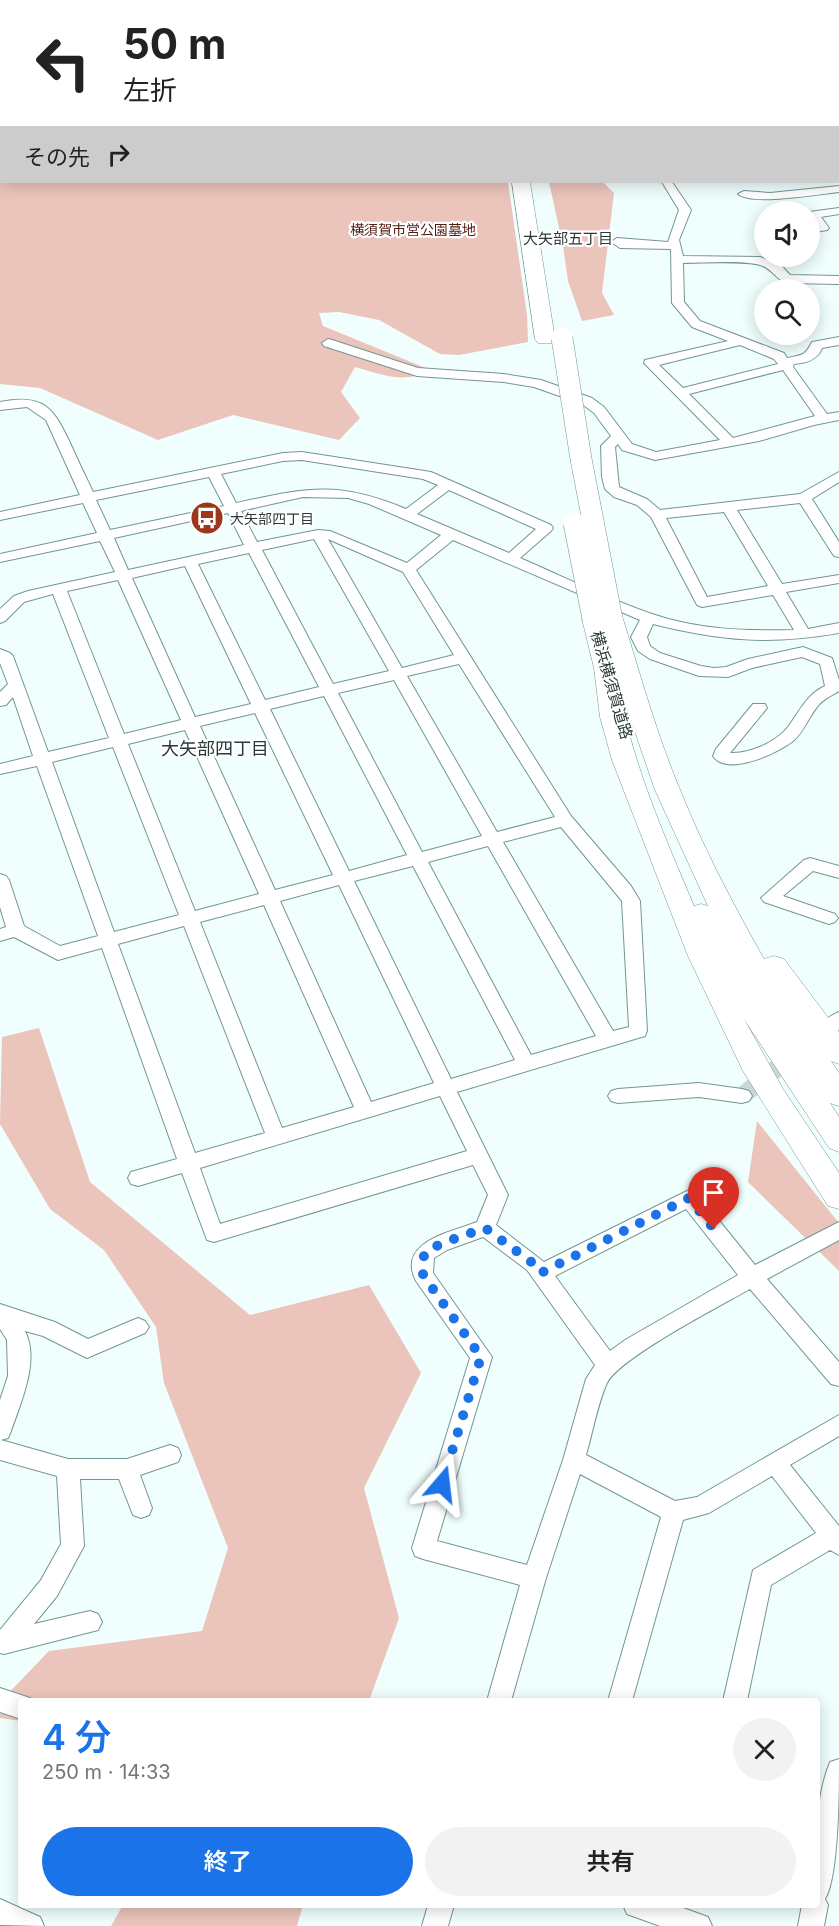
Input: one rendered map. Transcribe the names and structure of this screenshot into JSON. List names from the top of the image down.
{
  "streets": {
    "highway": ["横浜横須賀道路"]
  },
  "districts": ["大矢部五丁目", "大矢部四丁目"],
  "parks": ["横須賀市営公園墓地"],
  "places": {
    "bus stop": ["大矢部四丁目"]
  },
  "page": {
    "turn": ["50 m", "左折"],
    "then": "その先",
    "heading": ["4 分", "250 m · 14:33"],
    "buttons": ["終了", "共有"]
  }
}
